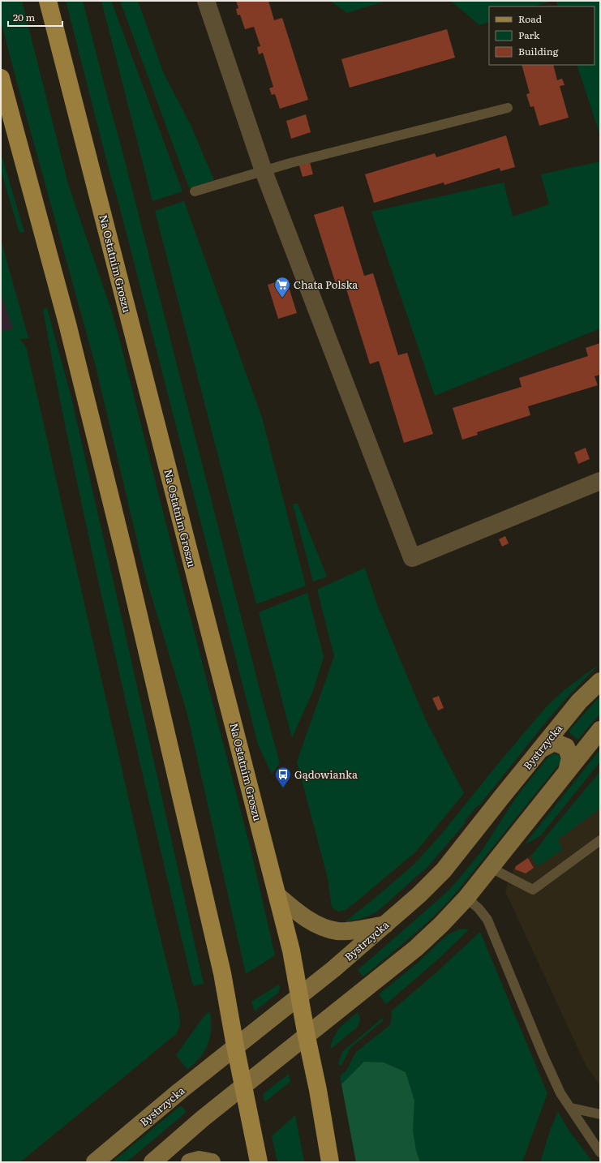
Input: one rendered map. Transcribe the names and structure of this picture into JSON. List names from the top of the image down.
{
  "streets": {
    "main road": ["Na Ostatnim Groszu"],
    "street": ["Bystrzycka"]
  },
  "crossings": [
    ["Na Ostatnim Groszu", "Bystrzycka"]
  ],
  "places": {
    "supermarket": ["Chata Polska"],
    "bus stop": ["Gądowianka"]
  },
  "legend": ["Road", "Park", "Building"],
  "scale_bar": "20 m"
}
